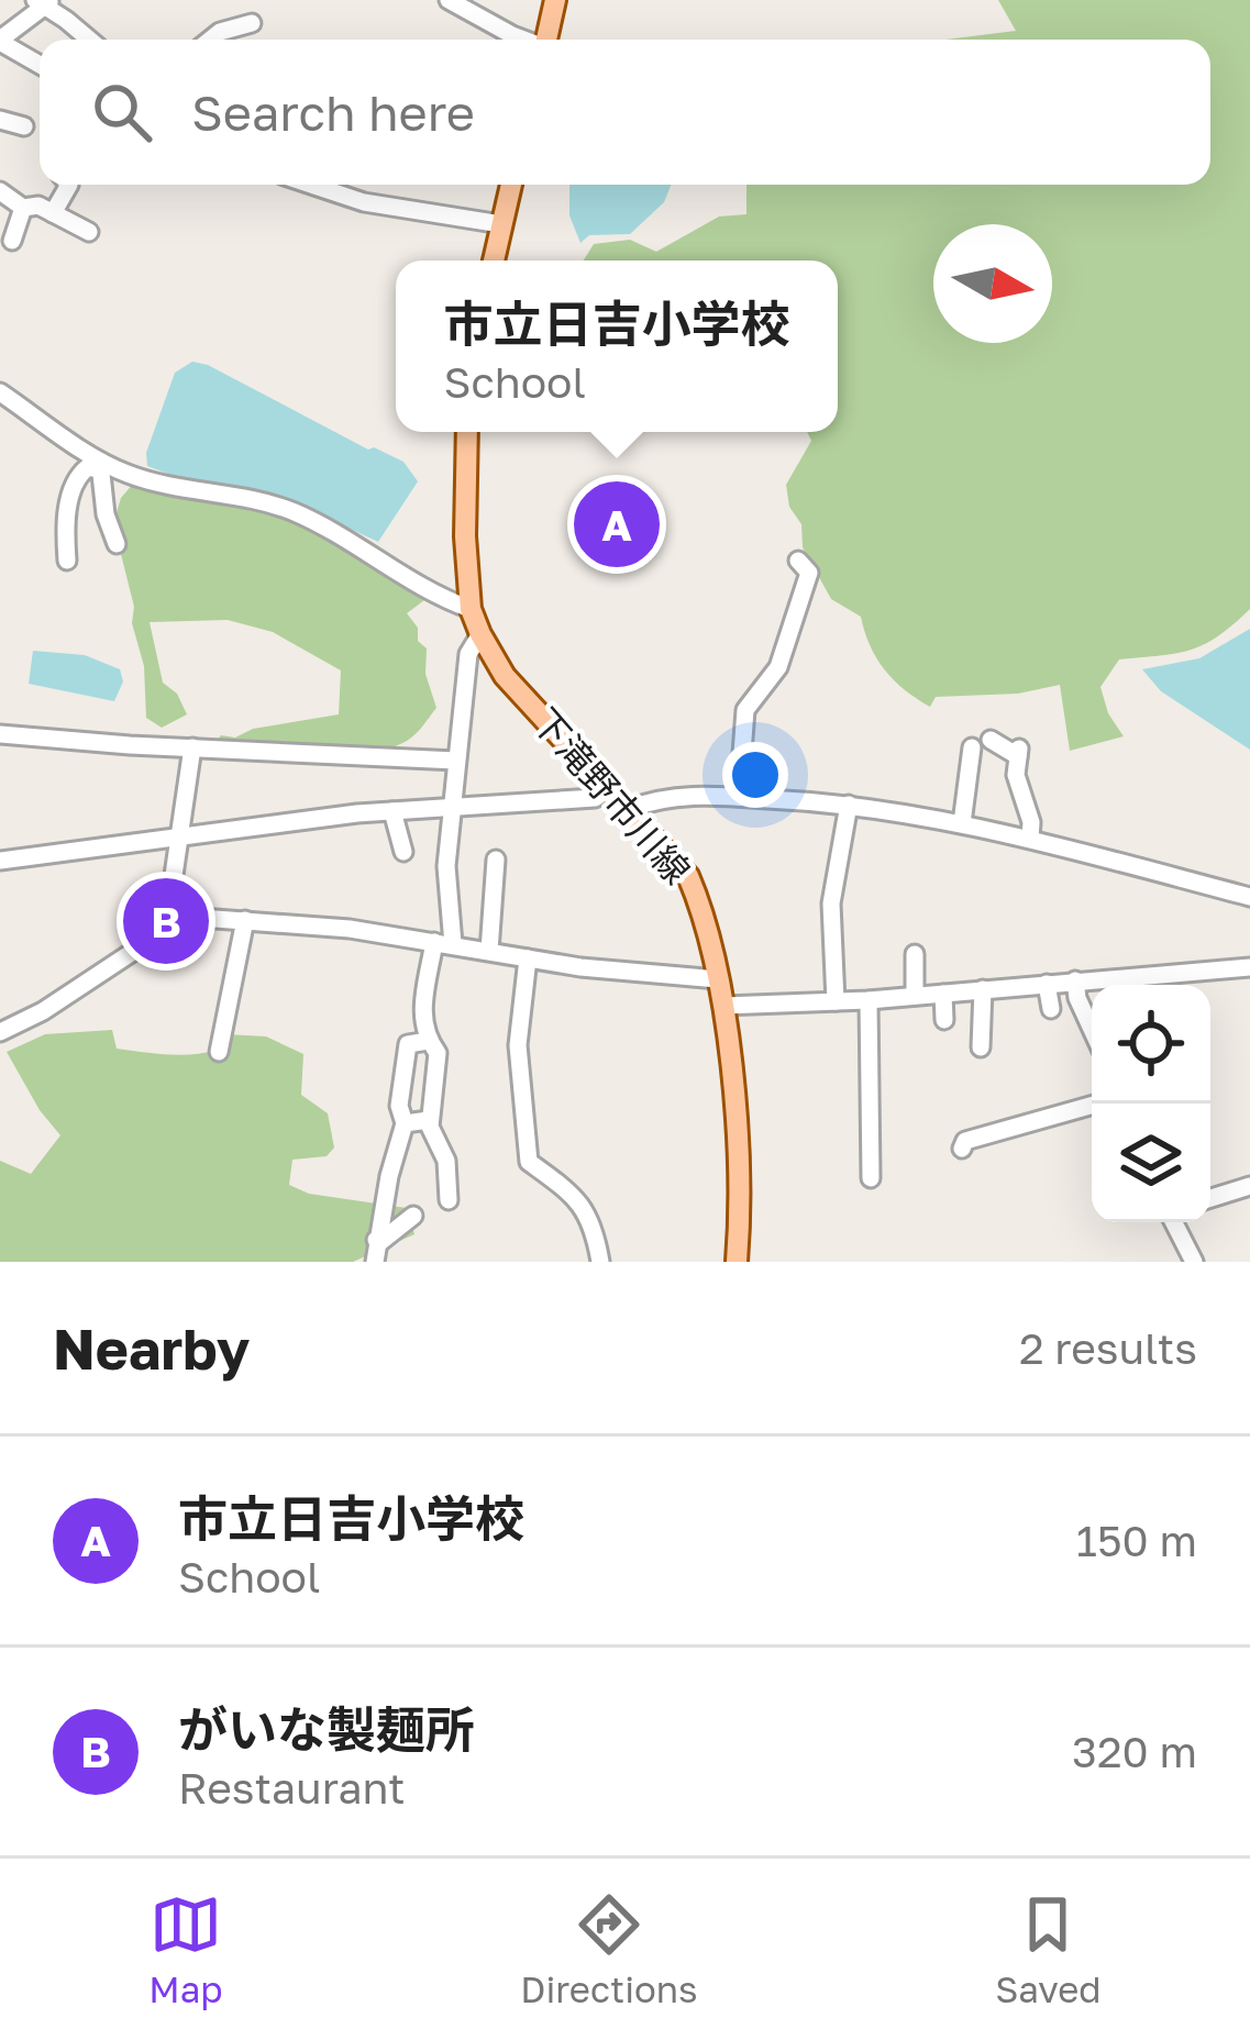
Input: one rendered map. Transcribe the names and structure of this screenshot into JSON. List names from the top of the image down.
{
  "streets": {
    "main road": ["下滝野市川線"]
  },
  "north": "right",
  "page": {
    "search": "Search here",
    "popup": ["市立日吉小学校", "School"],
    "pins": ["A", "B"],
    "heading": ["Nearby", "2 results"],
    "list": [
      {
        "mark": "A",
        "name": "市立日吉小学校",
        "note": "School",
        "value": "150 m"
      },
      {
        "mark": "B",
        "name": "がいな製麺所",
        "note": "Restaurant",
        "value": "320 m"
      }
    ],
    "nav": ["Map", "Directions", "Saved"]
  }
}
